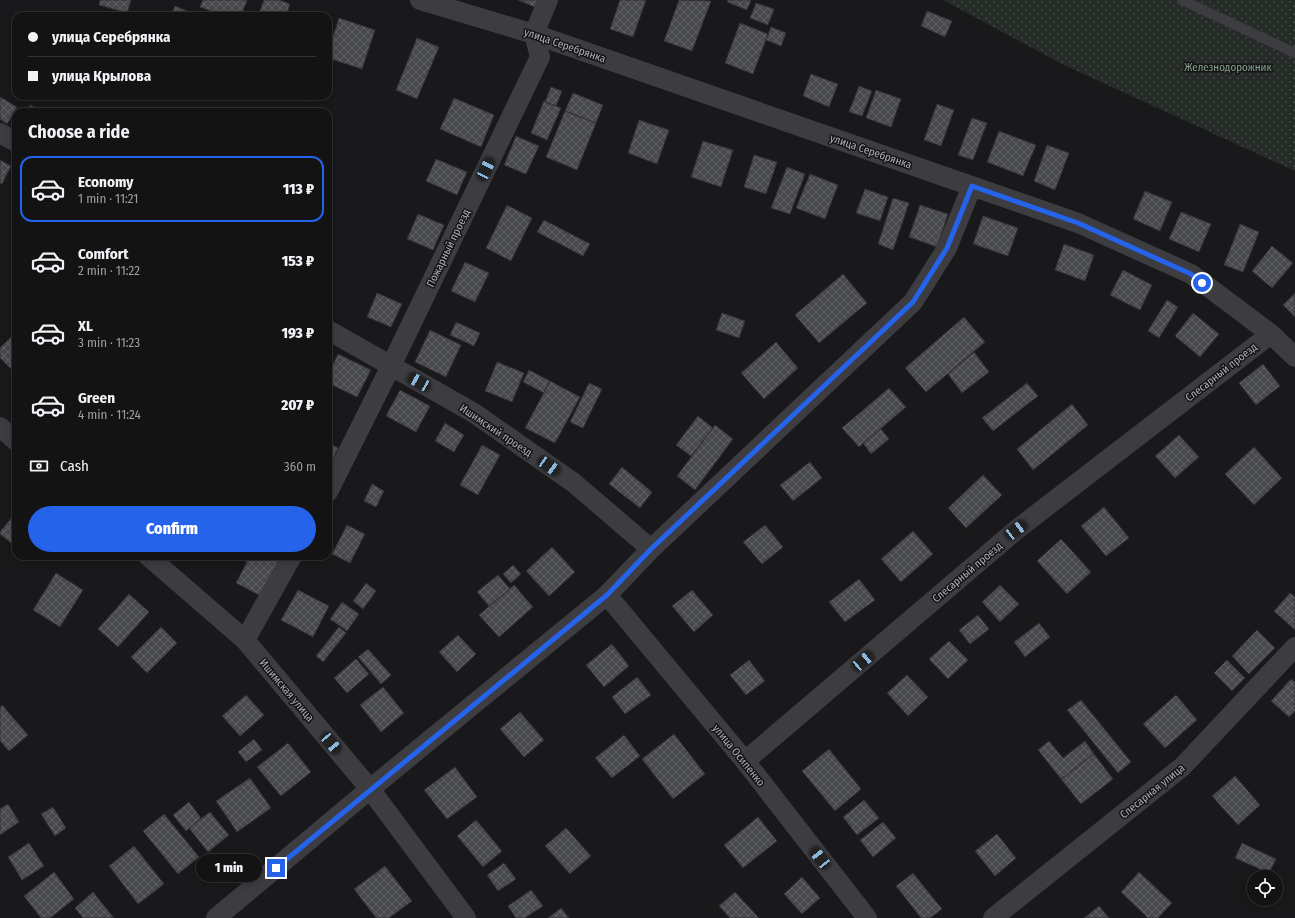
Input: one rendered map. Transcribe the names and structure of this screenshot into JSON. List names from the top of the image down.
{
  "streets": {
    "street": [
      "улица Серебрянка",
      "Пожарный проезд",
      "Слесарный проезд",
      "Ишимский проезд",
      "Ишимская улица",
      "улица Осипенко",
      "Слесарная улица"
    ]
  },
  "crossings": [
    ["улица Серебрянка", "Пожарный проезд"],
    ["улица Серебрянка", "Слесарный проезд"],
    ["Пожарный проезд", "Ишимский проезд"],
    ["Слесарный проезд", "улица Осипенко"]
  ],
  "parks": ["Железнодорожник"],
  "page": {
    "banner": ["улица Серебрянка", "улица Крылова"],
    "heading": "Choose a ride",
    "list": [
      {
        "name": "Economy",
        "note": "1 min · 11:21",
        "value": "113 ₽"
      },
      {
        "name": "Comfort",
        "note": "2 min · 11:22",
        "value": "153 ₽"
      },
      {
        "name": "XL",
        "note": "3 min · 11:23",
        "value": "193 ₽"
      },
      {
        "name": "Green",
        "note": "4 min · 11:24",
        "value": "207 ₽"
      }
    ],
    "pay": ["Cash", "360 m"],
    "buttons": "Confirm",
    "bubble": "1 min"
  }
}
